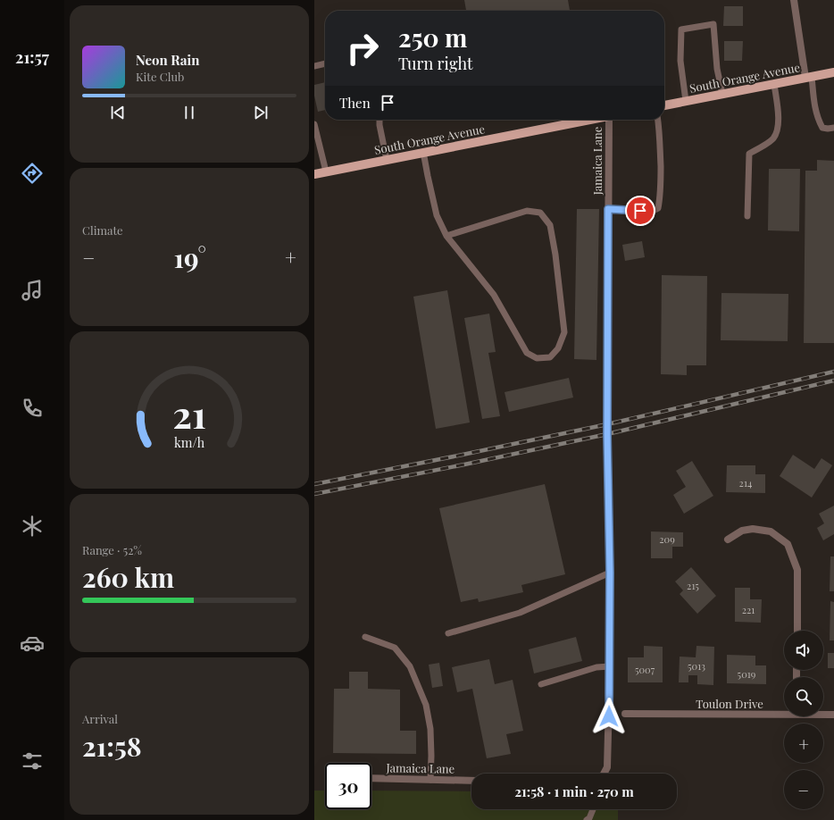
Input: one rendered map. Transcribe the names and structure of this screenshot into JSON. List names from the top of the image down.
{
  "streets": {
    "main road": ["South Orange Avenue"],
    "street": ["Jamaica Lane", "Toulon Drive"]
  },
  "house_numbers": [
    "214",
    "209",
    "215",
    "221",
    "5013",
    "5007",
    "5019"
  ],
  "page": {
    "tabs": "21:57",
    "turn": ["250 m", "Turn right"],
    "song": ["Neon Rain", "Kite Club"],
    "then": "Then",
    "tile": [
      "Climate",
      ["Range · 52%", "260 km"],
      ["Arrival", "21:58"]
    ],
    "heat": ["−", "19°", "+"],
    "map_buttons": ["+", "−"],
    "limit": "30",
    "trip": "21:58 · 1 min · 270 m",
    "gauge": ["21", "km/h"]
  }
}
